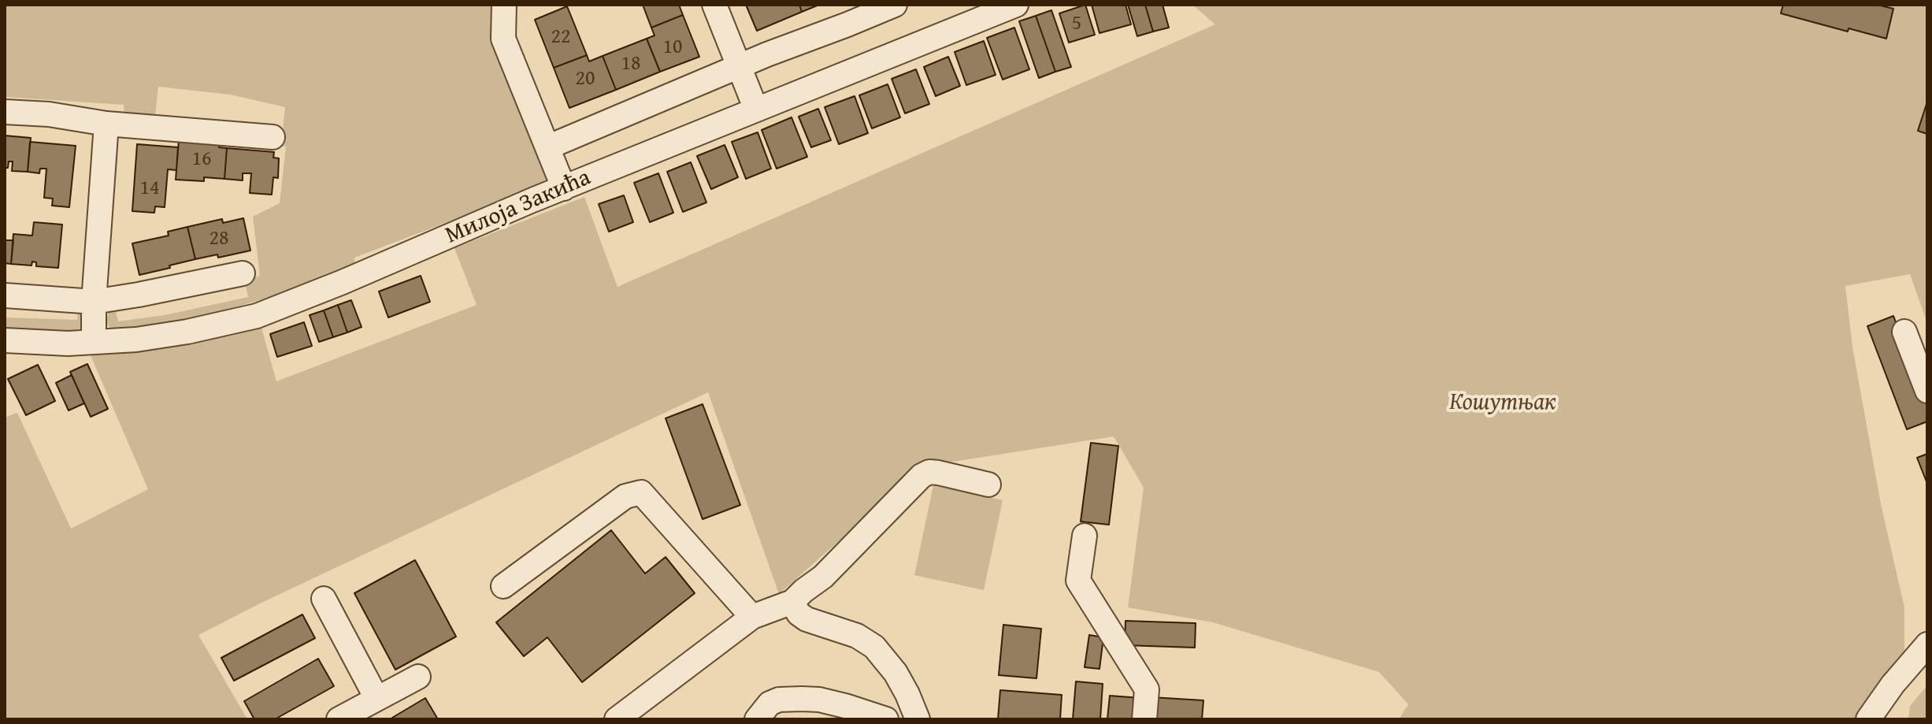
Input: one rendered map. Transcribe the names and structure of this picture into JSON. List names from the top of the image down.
{
  "streets": {
    "street": ["Милоја Закића"]
  },
  "parks": ["Кошутњак"],
  "house_numbers": [
    "5",
    "22",
    "10",
    "18",
    "20",
    "16",
    "14",
    "28"
  ]
}
